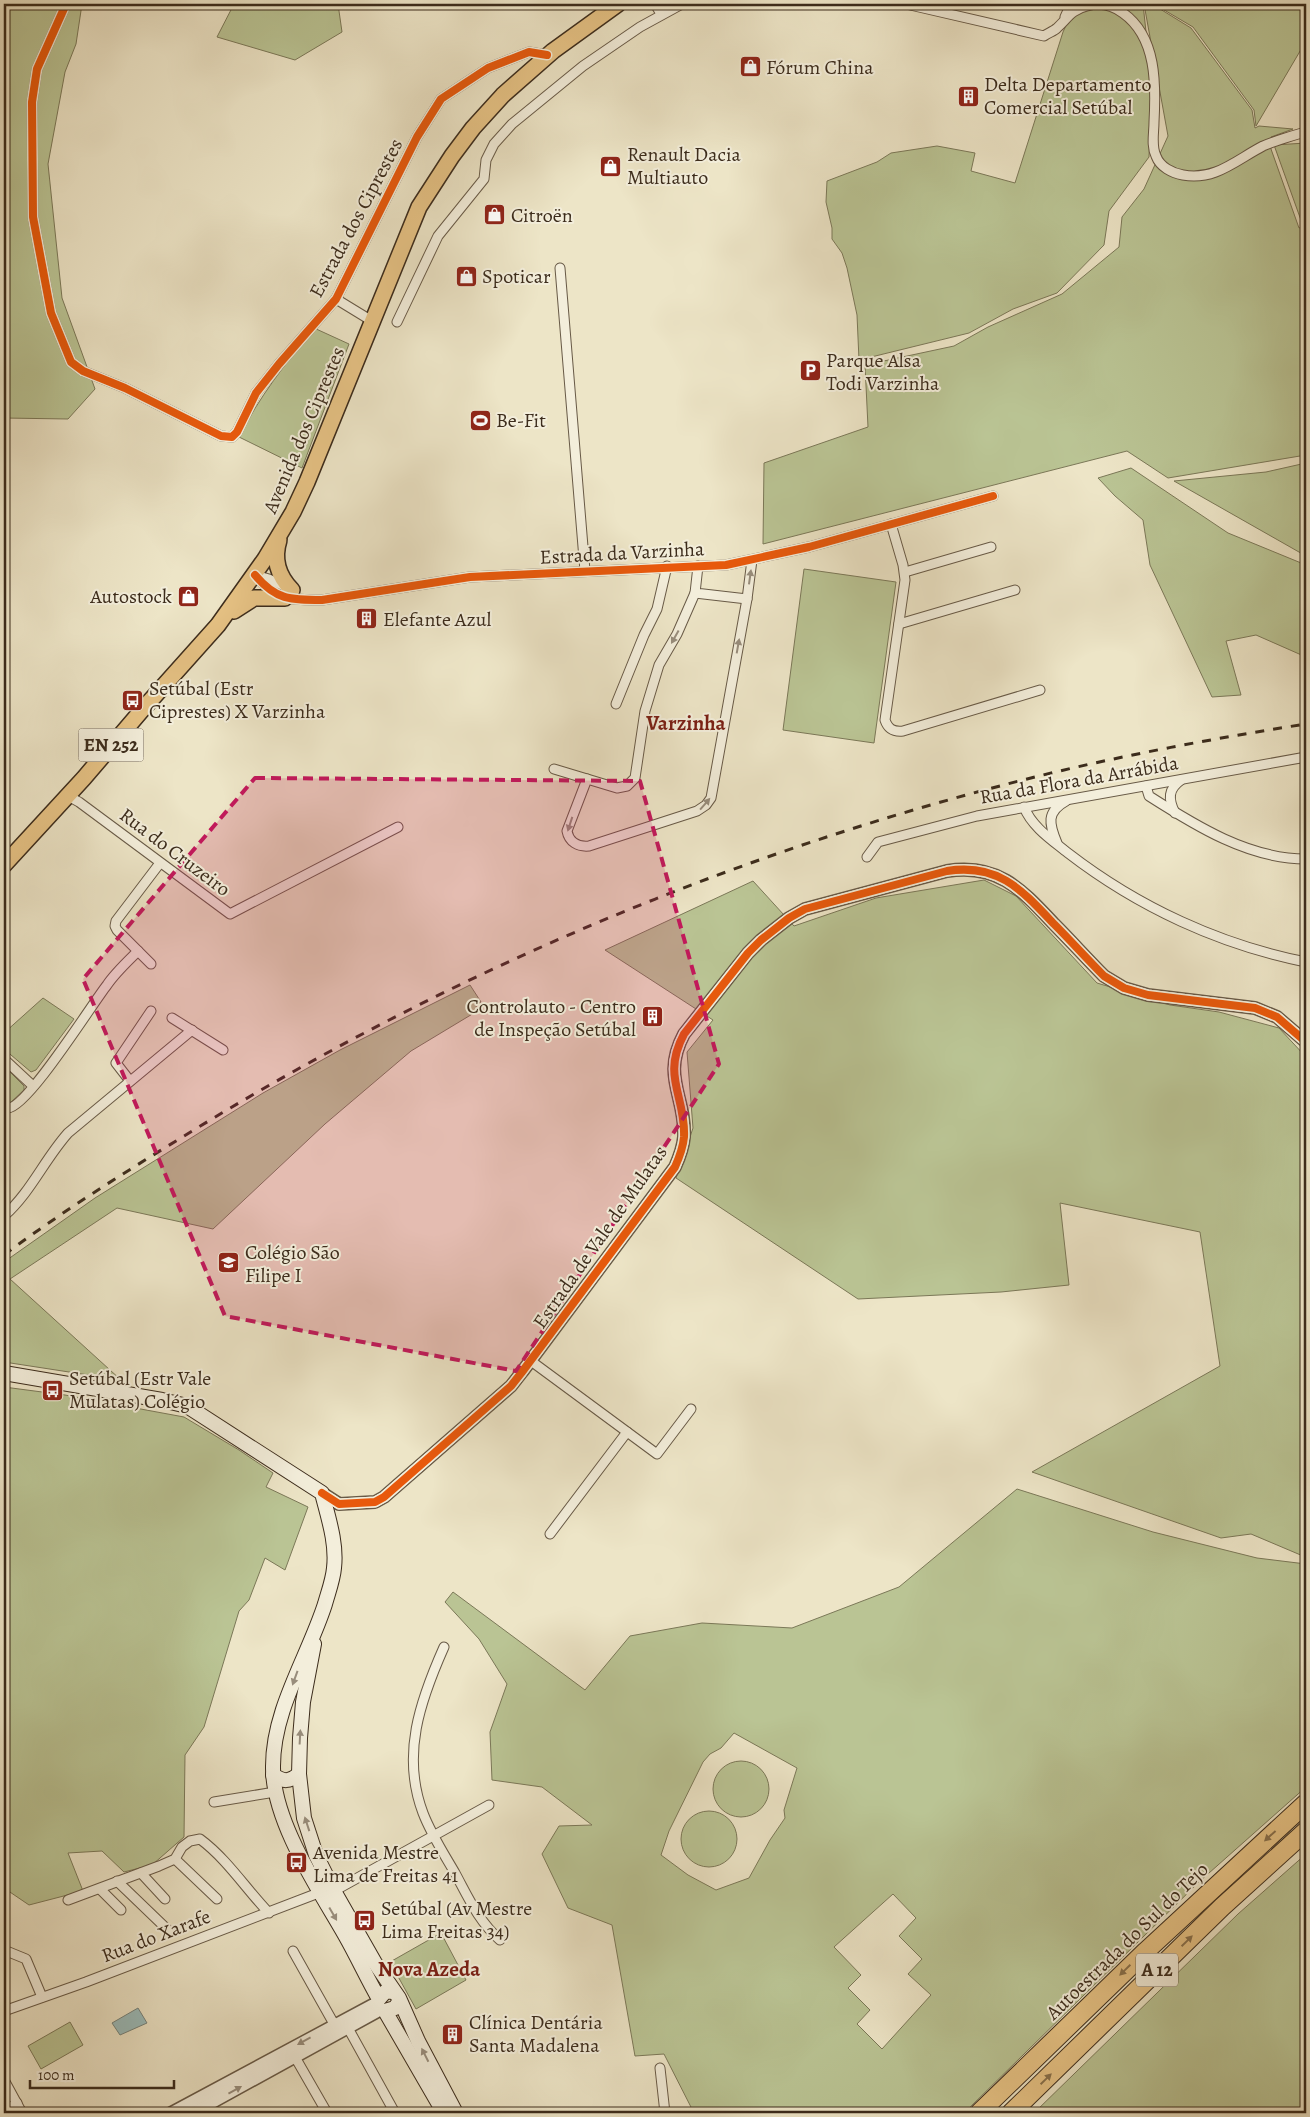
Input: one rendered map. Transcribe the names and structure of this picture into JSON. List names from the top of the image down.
{
  "streets": {
    "highway": ["Autoestrada do Sul do Tejo", "A 12"],
    "main road": ["Avenida dos Ciprestes", "EN 252", "Estrada de Vale de Mulatas"],
    "street": [
      "Estrada dos Ciprestes",
      "Estrada da Varzinha",
      "Rua da Flora da Arrábida",
      "Rua do Cruzeiro",
      "Rua do Xarafe"
    ]
  },
  "crossings": [
    ["Estrada dos Ciprestes", "Avenida dos Ciprestes"],
    ["Avenida dos Ciprestes", "Estrada da Varzinha"],
    ["Avenida dos Ciprestes", "Rua do Cruzeiro"]
  ],
  "districts": ["Varzinha", "Nova Azeda"],
  "places": {
    "shop": [
      "Fórum China",
      "Renault Dacia Multiauto",
      "Citroën",
      "Spoticar",
      "Autostock"
    ],
    "building": [
      "Delta Departamento Comercial Setúbal",
      "Elefante Azul",
      "Controlauto - Centro de Inspeção Setúbal",
      "Clínica Dentária Santa Madalena"
    ],
    "parking": ["Parque Alsa Todi Varzinha"],
    "sports": ["Be-Fit"],
    "bus stop": [
      "Setúbal (Estr Ciprestes) X Varzinha",
      "Setúbal (Estr Vale Mulatas) Colégio",
      "Avenida Mestre Lima de Freitas 41",
      "Setúbal (Av Mestre Lima Freitas 34)"
    ],
    "school or university": ["Colégio São Filipe I"]
  },
  "scale_bar": "100 m"
}
